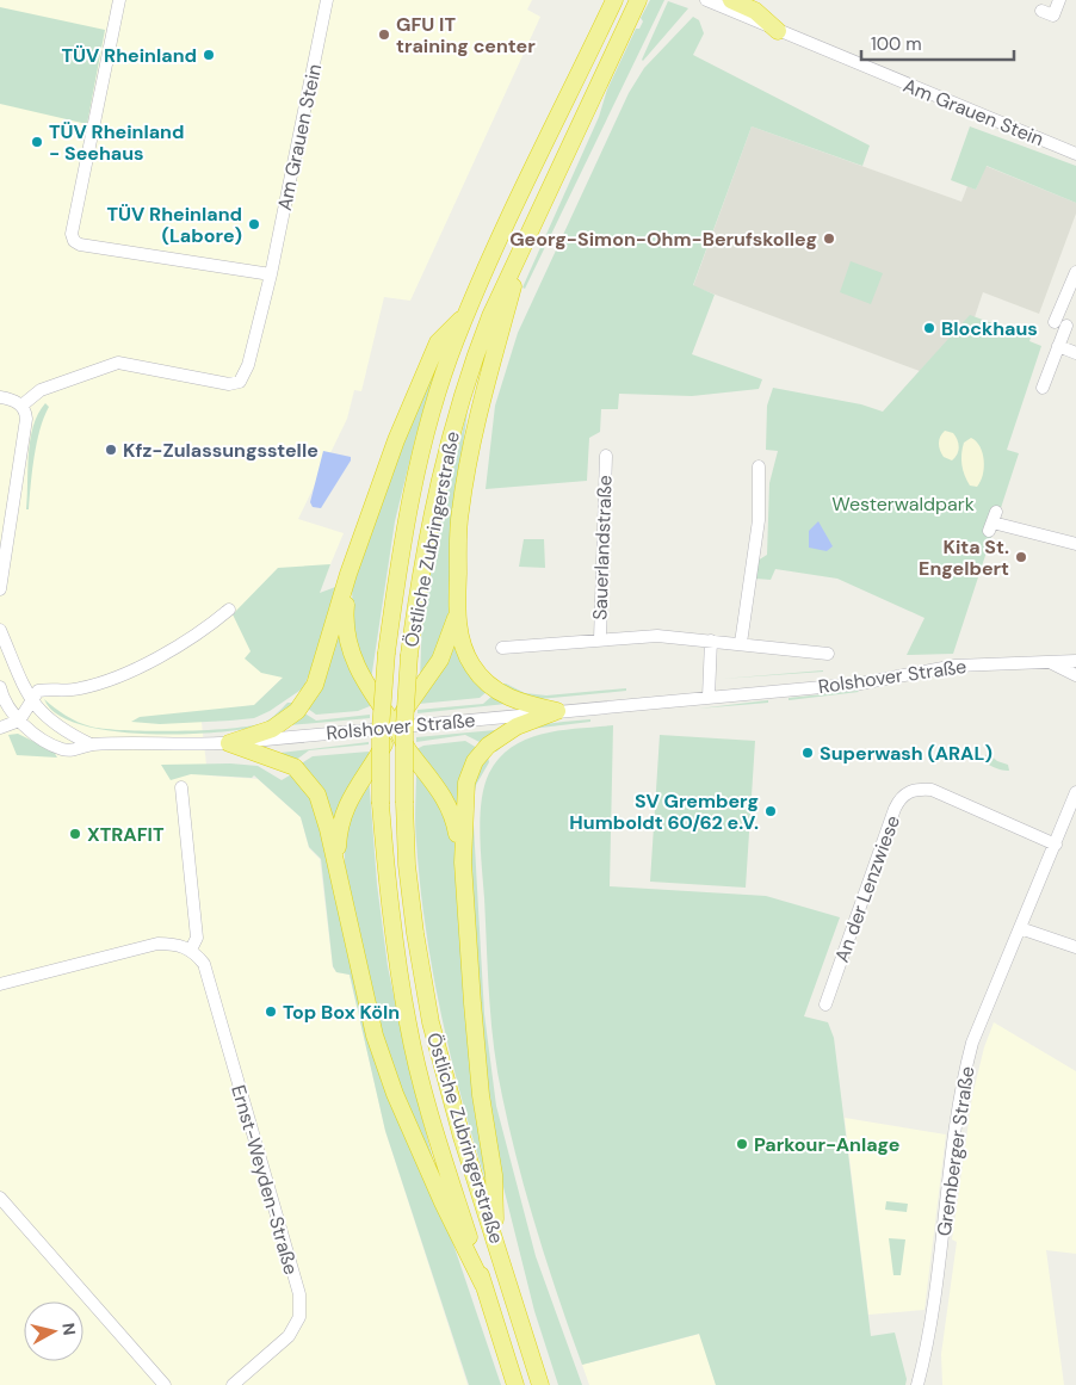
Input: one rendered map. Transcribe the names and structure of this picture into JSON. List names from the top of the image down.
{
  "streets": {
    "highway": ["Östliche Zubringerstraße"],
    "street": [
      "Am Grauen Stein",
      "Sauerlandstraße",
      "Rolshover Straße",
      "An der Lenzwiese",
      "Gremberger Straße",
      "Ernst-Weyden-Straße"
    ]
  },
  "crossings": [
    ["Sauerlandstraße", "Rolshover Straße"],
    ["An der Lenzwiese", "Gremberger Straße"]
  ],
  "parks": ["Westerwaldpark"],
  "places": [
    "GFU IT training center",
    "TÜV Rheinland",
    "TÜV Rheinland - Seehaus",
    "TÜV Rheinland (Labore)",
    "Georg-Simon-Ohm-Berufskolleg",
    "Blockhaus",
    "Kfz-Zulassungsstelle",
    "Kita St. Engelbert",
    "Superwash (ARAL)",
    "SV Gremberg Humboldt 60/62 e.V.",
    "XTRAFIT",
    "Top Box Köln",
    "Parkour-Anlage"
  ],
  "scale_bar": "100 m",
  "north": "right"
}
